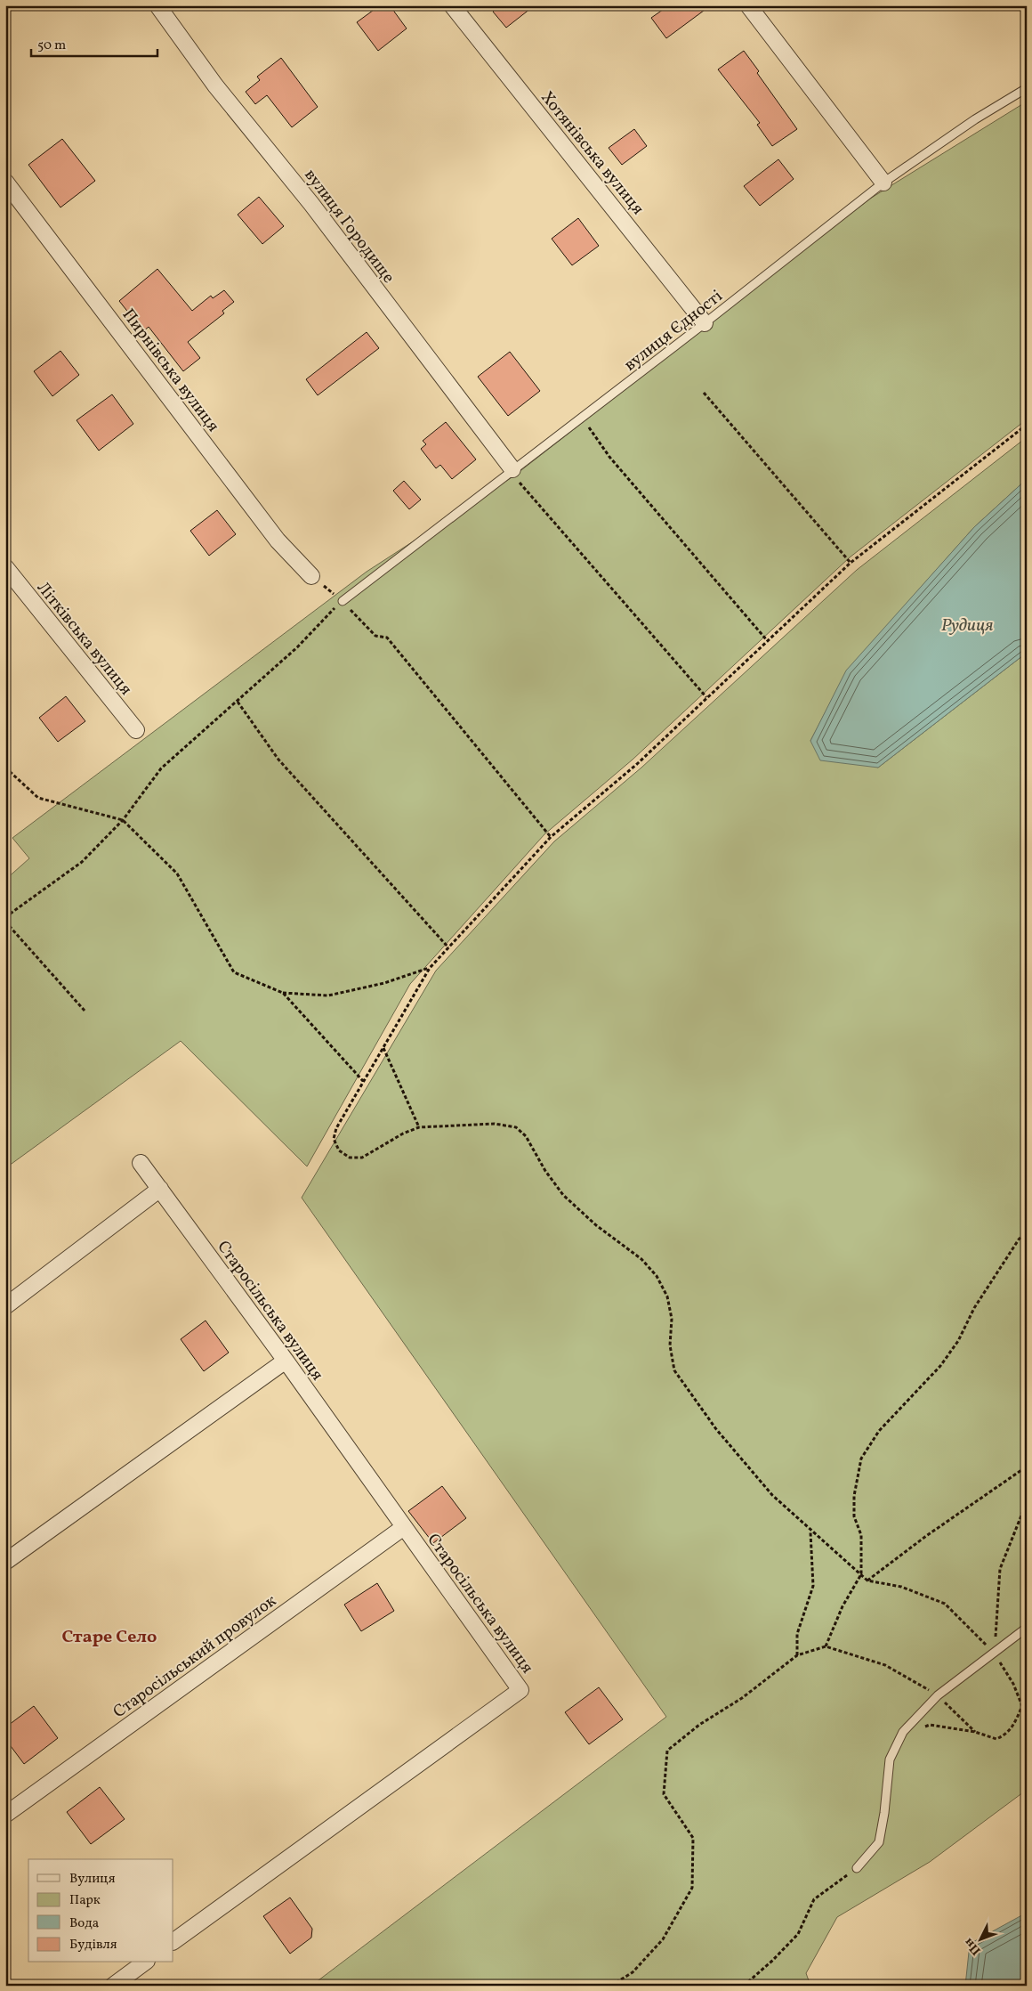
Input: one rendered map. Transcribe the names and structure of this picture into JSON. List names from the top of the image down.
{
  "streets": {
    "street": [
      "Хотянівська вулиця",
      "вулиця Городище",
      "Пирнівська вулиця",
      "Літківська вулиця",
      "Старосільська вулиця",
      "Старосільський провулок"
    ],
    "lane": ["вулиця Єдності"]
  },
  "crossings": [
    ["Хотянівська вулиця", "вулиця Єдності"],
    ["вулиця Городище", "вулиця Єдності"],
    ["Старосільська вулиця", "Старосільський провулок"]
  ],
  "districts": ["Старе Село"],
  "water": ["Рудиця"],
  "legend": [
    "Вулиця",
    "Парк",
    "Вода",
    "Будівля"
  ],
  "scale_bar": "50 m",
  "north": "bottom left"
}
